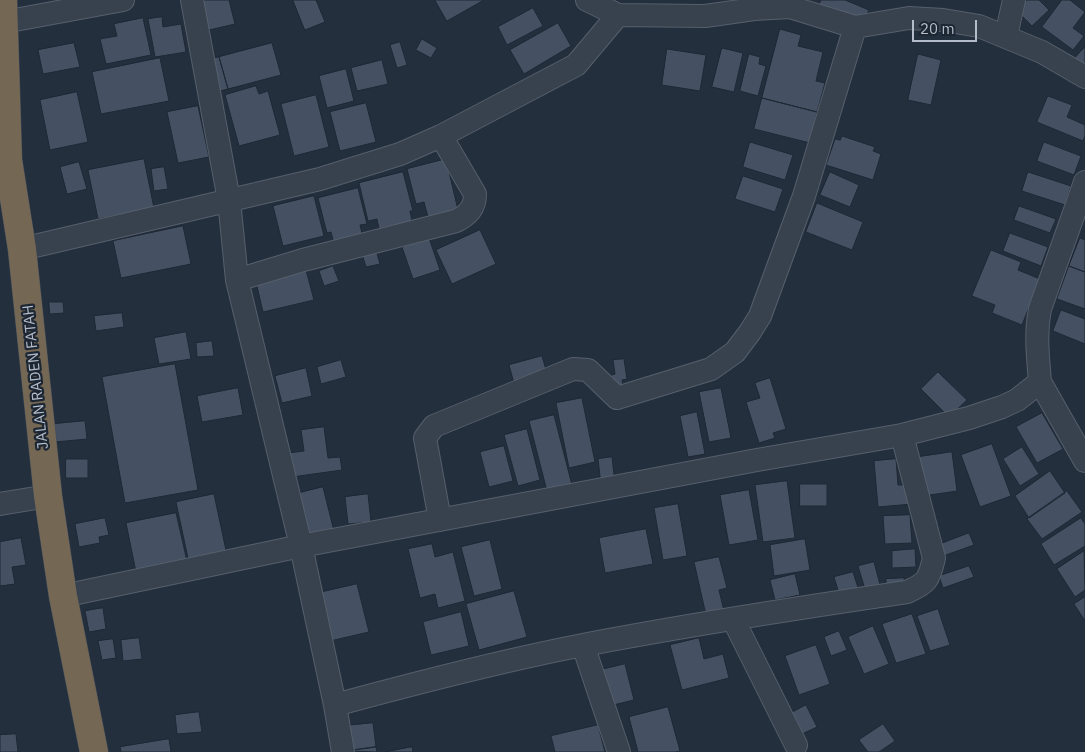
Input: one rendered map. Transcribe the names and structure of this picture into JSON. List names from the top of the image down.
{
  "streets": {
    "highway": ["JALAN RADEN FATAH"]
  },
  "scale_bar": "20 m"
}
